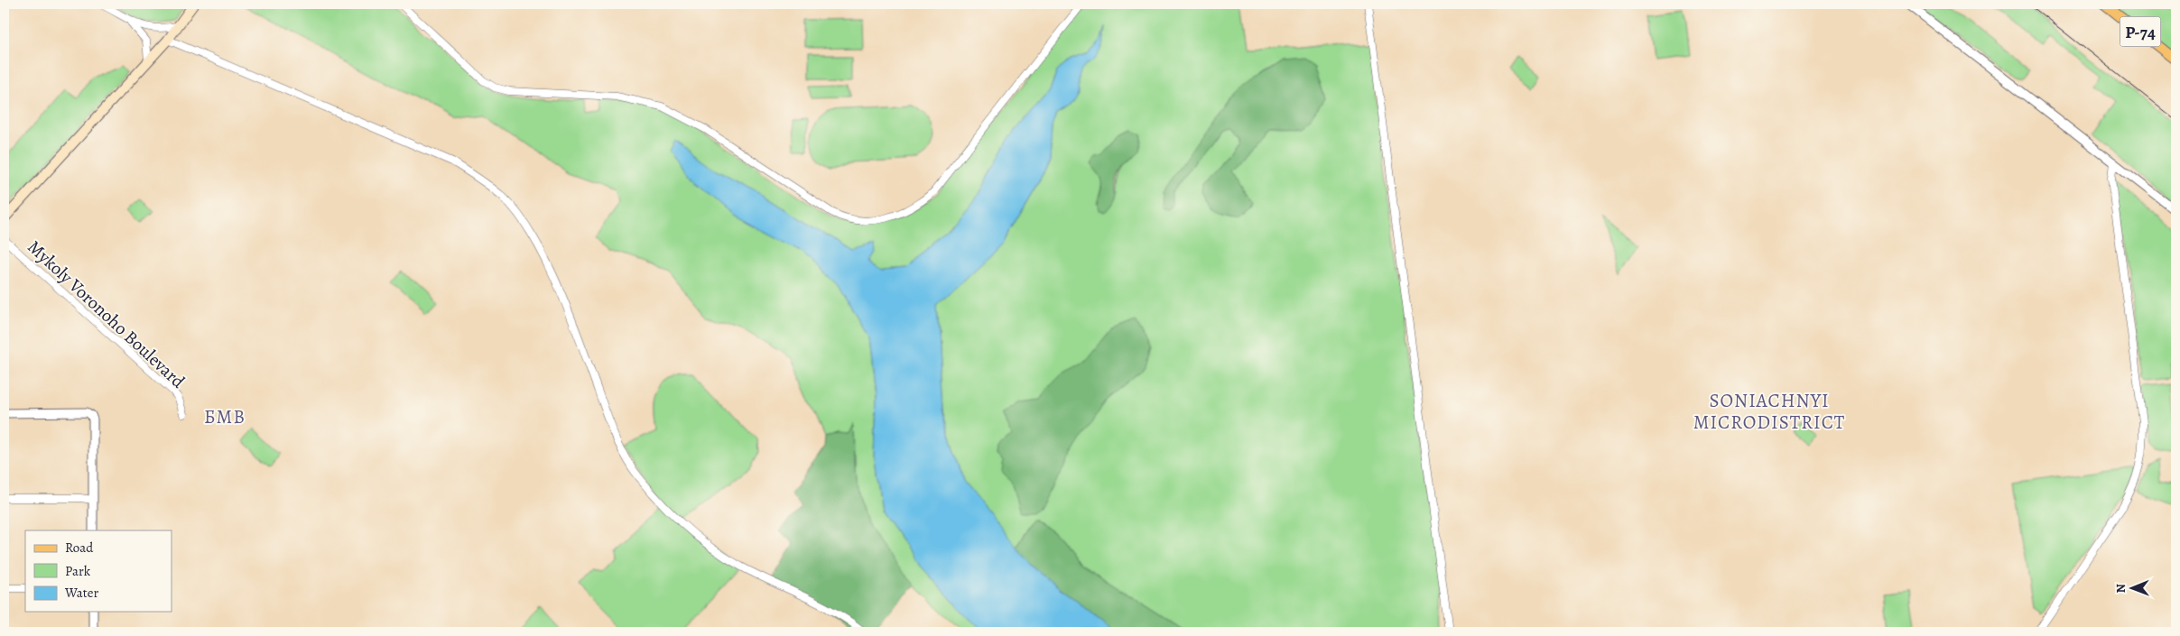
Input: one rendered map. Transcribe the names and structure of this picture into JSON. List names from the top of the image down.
{
  "streets": {
    "main road": ["Р-74"],
    "street": ["Mykoly Voronoho Boulevard"]
  },
  "districts": ["SONIACHNYI MICRODISTRICT", "БМВ"],
  "legend": ["Road", "Park", "Water"],
  "north": "left"
}
